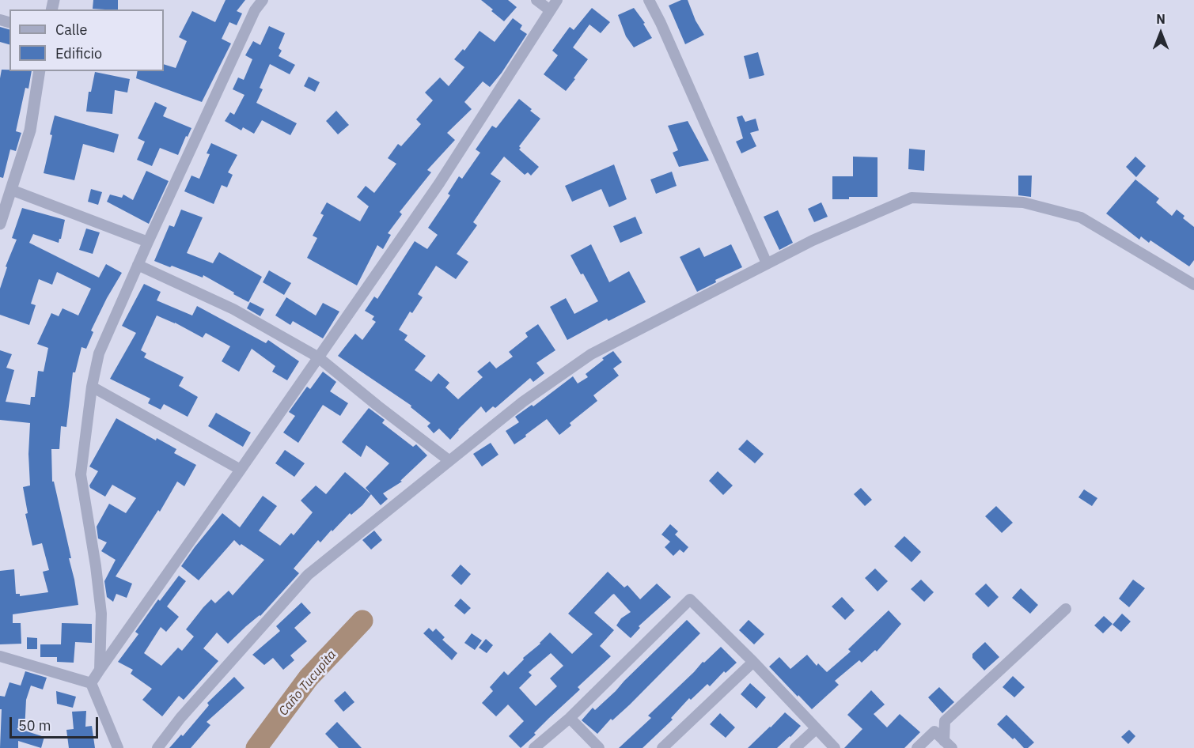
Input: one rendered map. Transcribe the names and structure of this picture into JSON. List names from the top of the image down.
{
  "water": ["Caño Tucupita"],
  "legend": ["Calle", "Edificio"],
  "scale_bar": "50 m",
  "north": "top"
}
